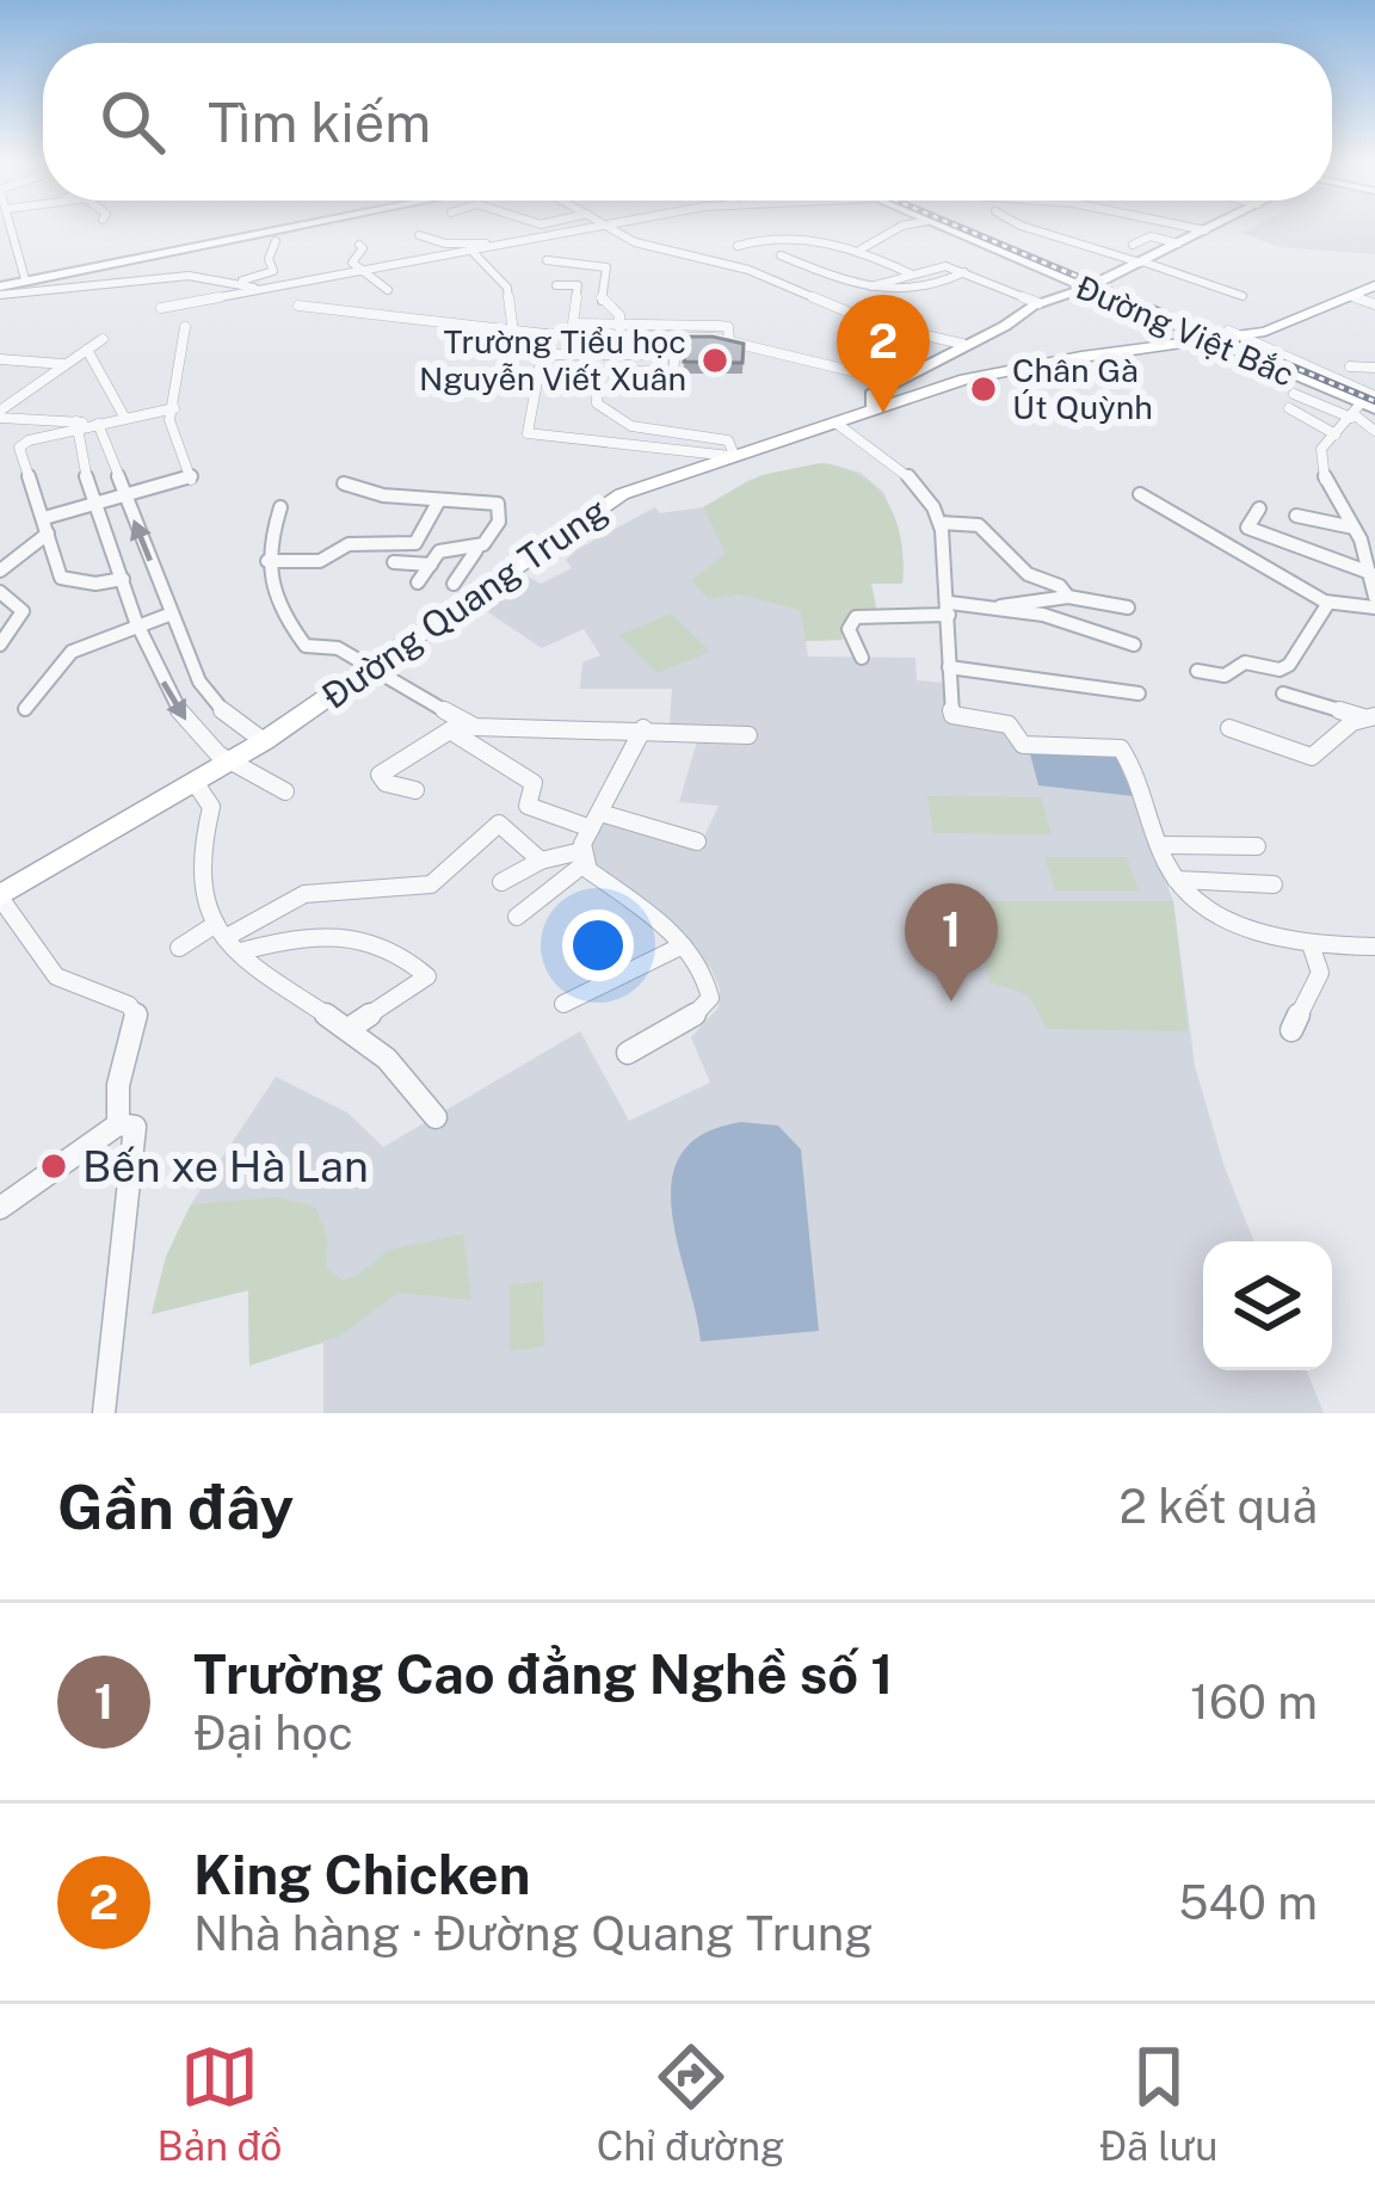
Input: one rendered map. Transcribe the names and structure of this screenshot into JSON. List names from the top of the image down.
{
  "streets": {
    "main road": ["Đường Quang Trung"],
    "street": ["Đường Việt Bắc"]
  },
  "crossings": [
    ["Đường Việt Bắc", "Đường Quang Trung"]
  ],
  "places": ["Trường Tiểu học Nguyễn Viết Xuân", "Chân Gà Út Quỳnh", "Bến xe Hà Lan"],
  "page": {
    "search": "Tìm kiếm",
    "pins": ["2", "1"],
    "heading": ["Gần đây", "2 kết quả"],
    "list": [
      {
        "mark": "1",
        "name": "Trường Cao đẳng Nghề số 1",
        "note": "Đại học",
        "value": "160 m"
      },
      {
        "mark": "2",
        "name": "King Chicken",
        "note": "Nhà hàng · Đường Quang Trung",
        "value": "540 m"
      }
    ],
    "nav": ["Bản đồ", "Chỉ đường", "Đã lưu"]
  }
}
